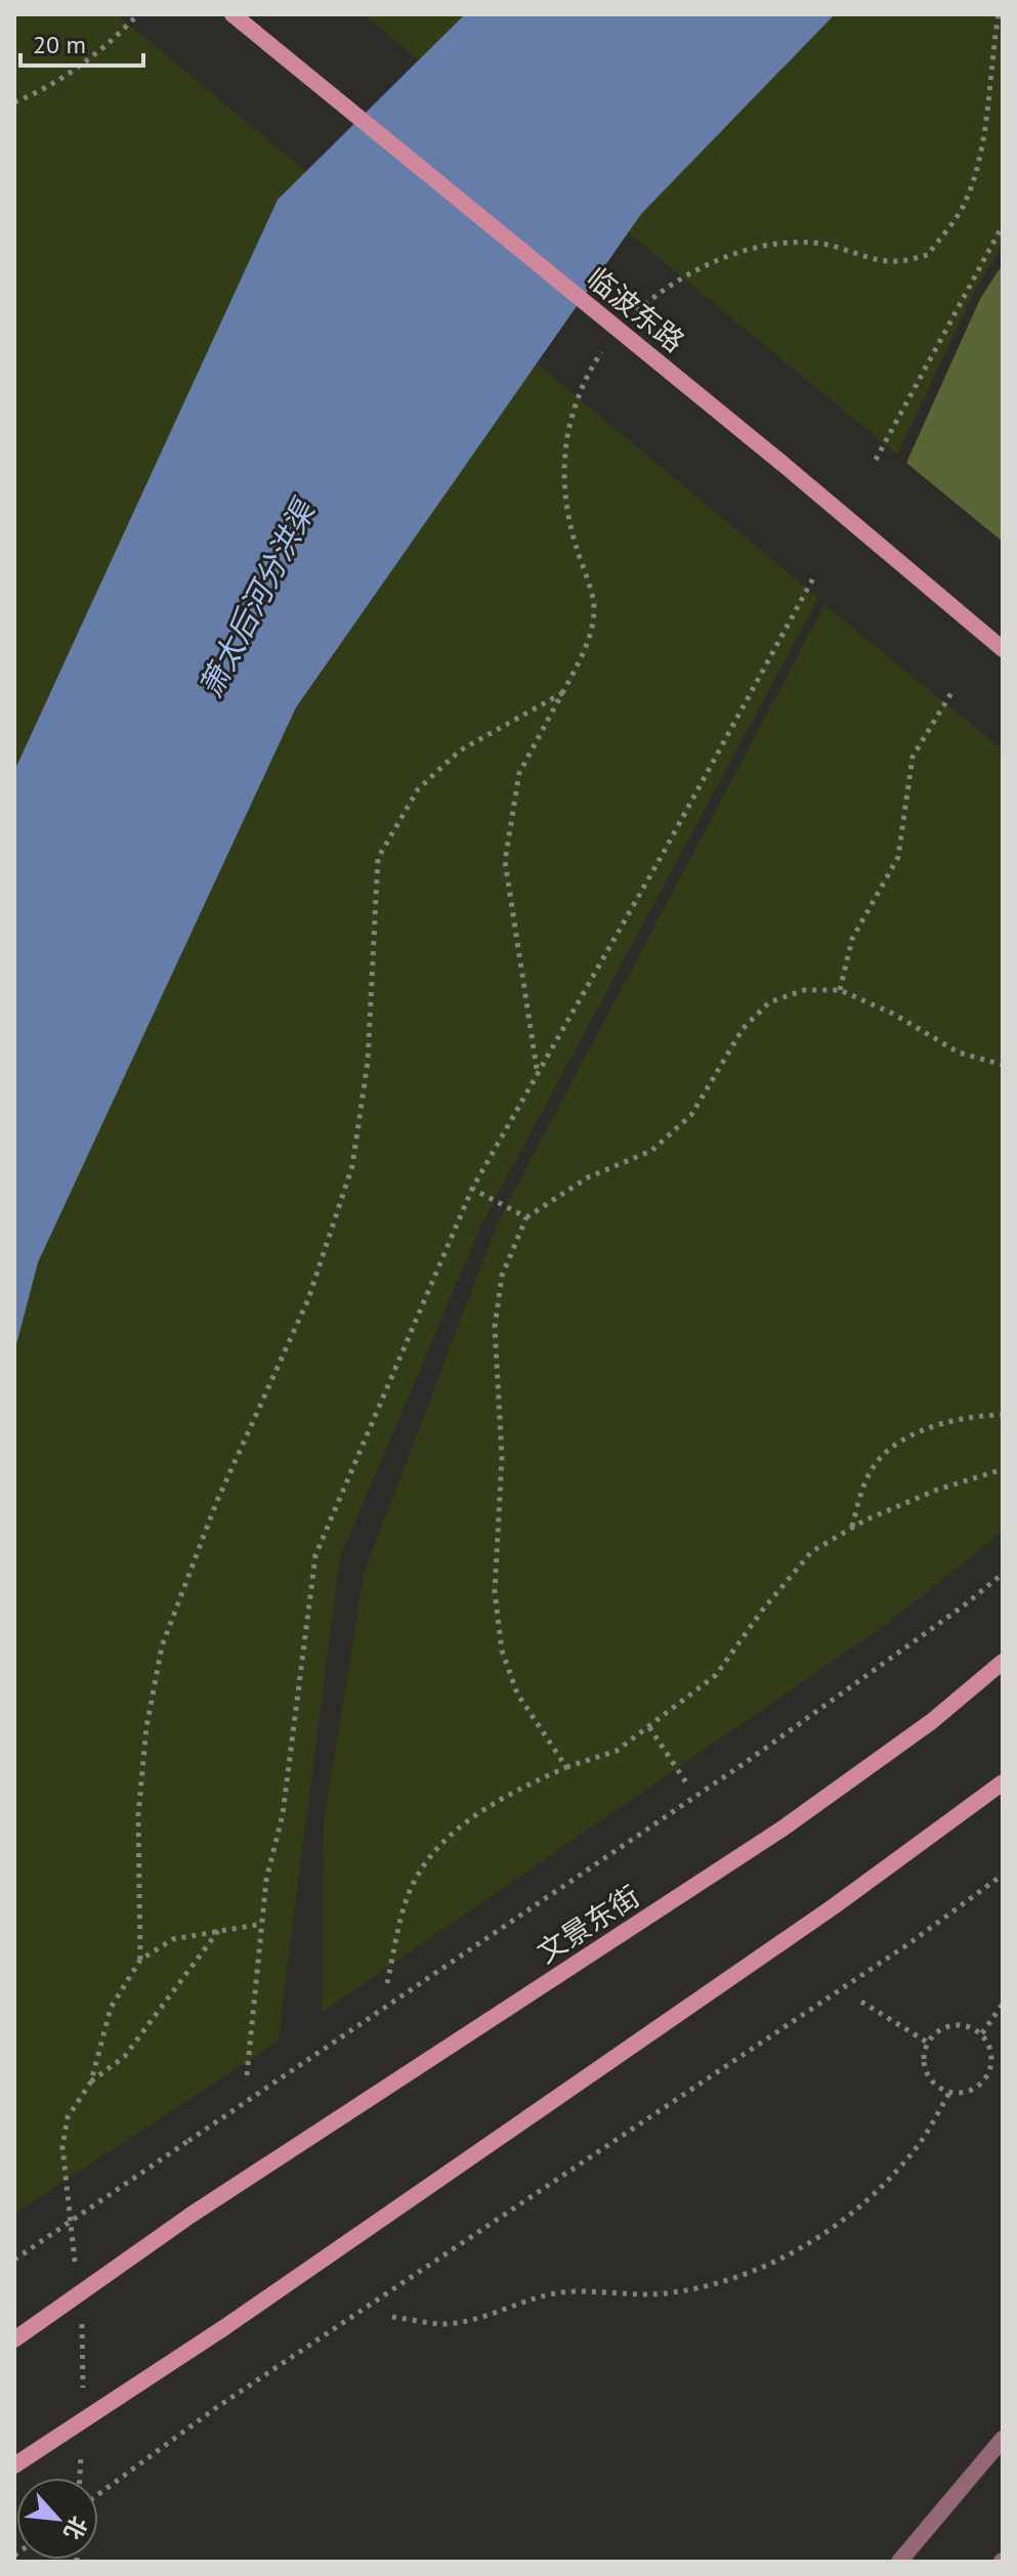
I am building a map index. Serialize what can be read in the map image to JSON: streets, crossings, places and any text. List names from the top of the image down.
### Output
{
  "streets": {
    "main road": ["临波东路", "文景东街"]
  },
  "water": ["萧太后河分洪渠"],
  "scale_bar": "20 m",
  "north": "bottom right"
}
